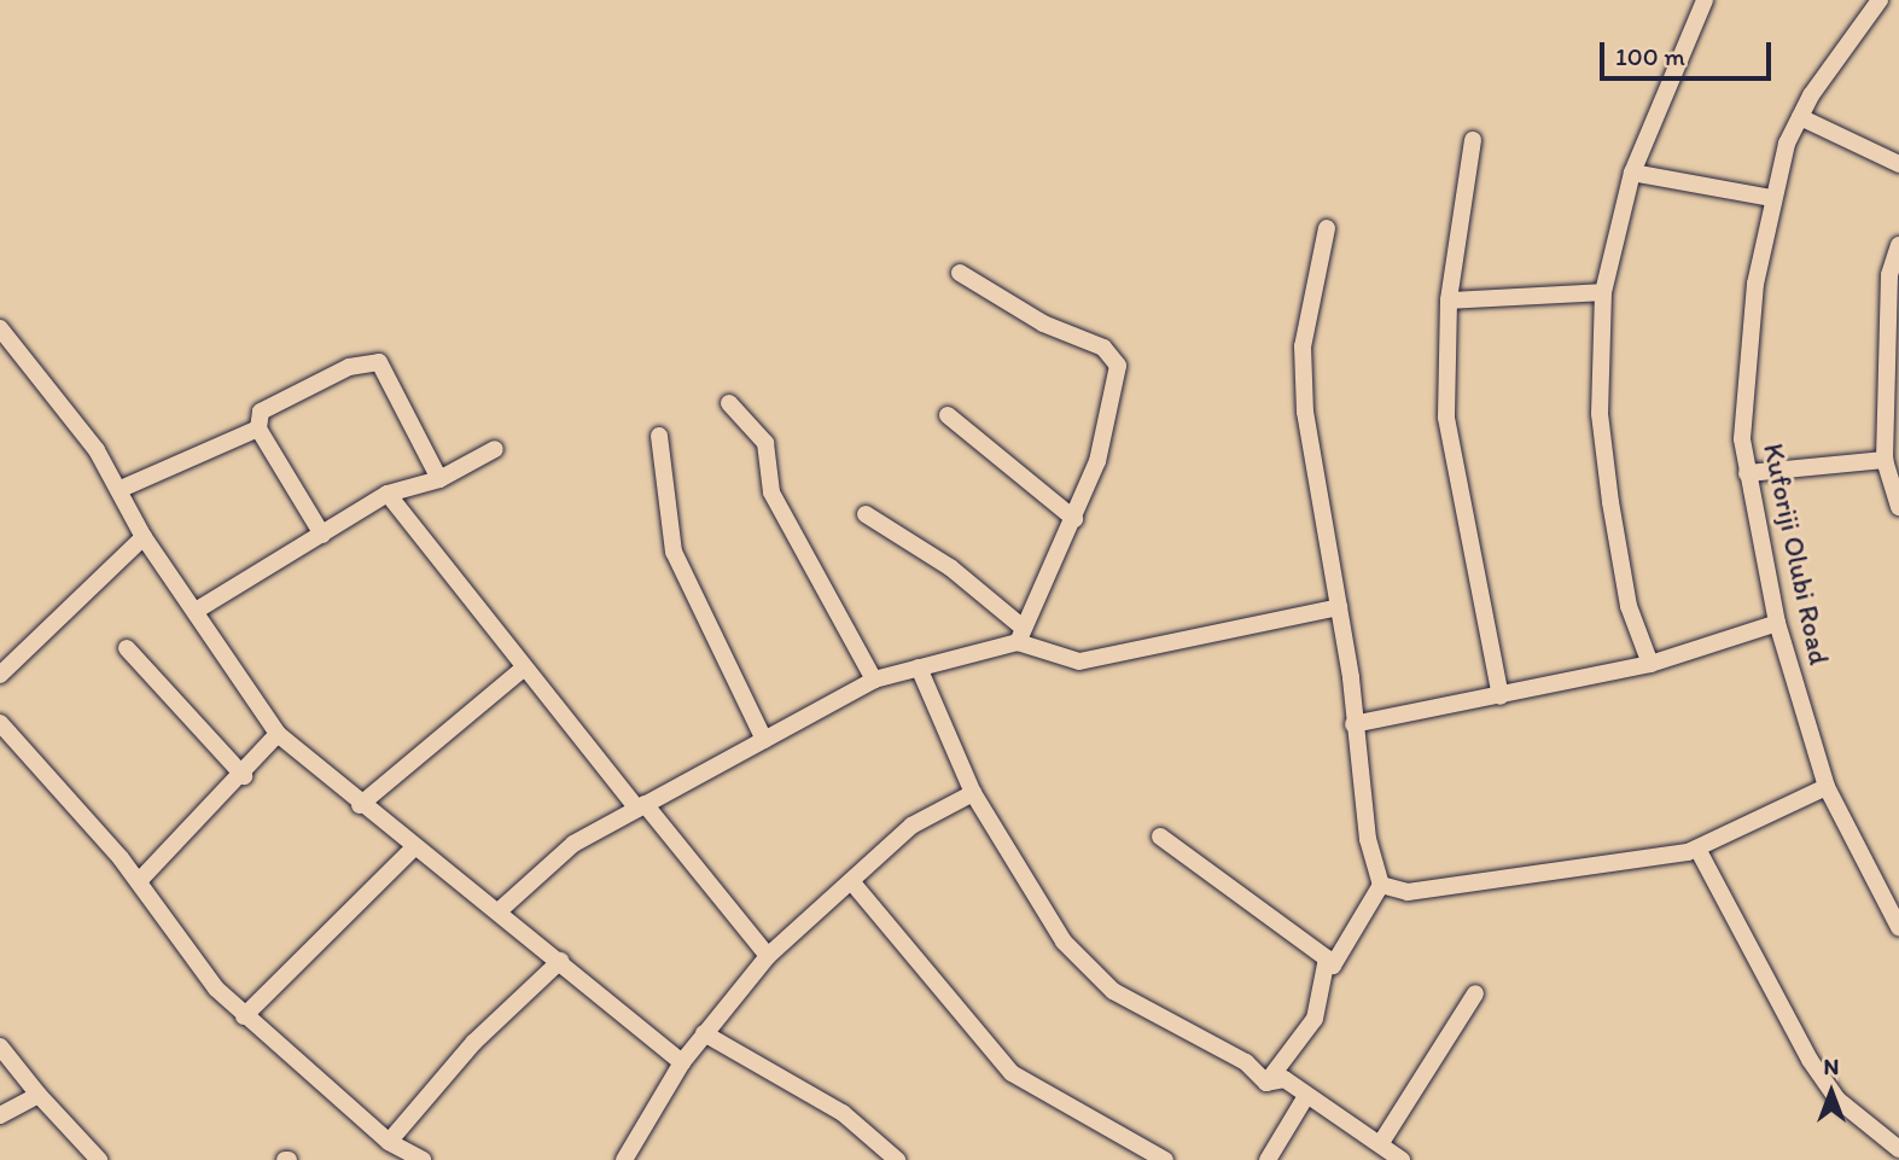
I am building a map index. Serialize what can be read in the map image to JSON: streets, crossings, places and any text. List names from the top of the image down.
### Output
{
  "streets": {
    "street": ["Kuforiji Olubi Road"]
  },
  "scale_bar": "100 m",
  "north": "top"
}
